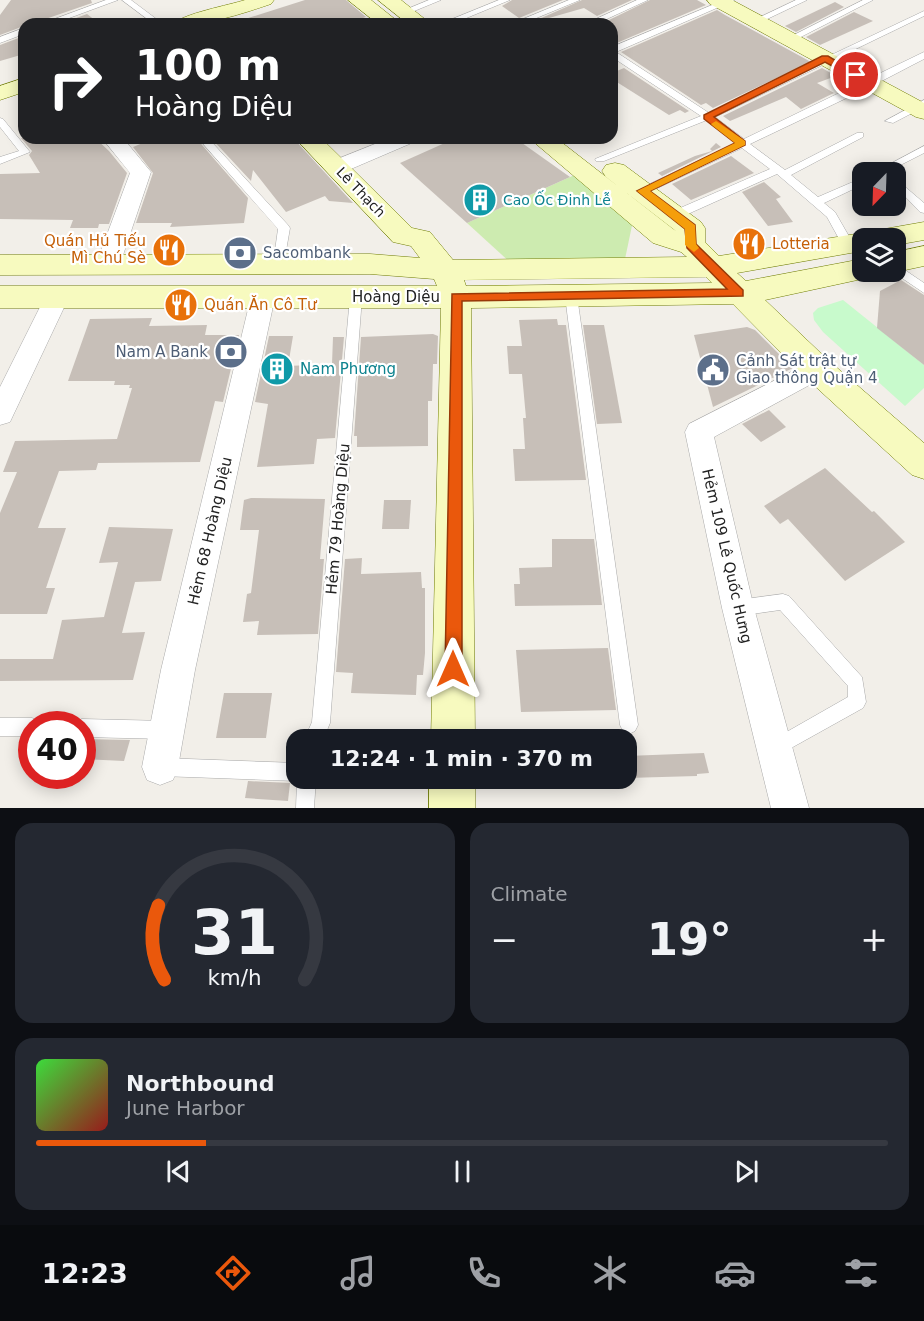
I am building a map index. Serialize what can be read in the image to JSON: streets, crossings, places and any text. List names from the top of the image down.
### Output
{
  "streets": {
    "street": [
      "Lê Thạch",
      "Hoàng Diệu",
      "Hẻm 68 Hoàng Diệu",
      "Hẻm 109 Lê Quốc Hưng"
    ],
    "lane": ["Hẻm 79 Hoàng Diệu"]
  },
  "crossings": [
    ["Lê Thạch", "Hoàng Diệu"],
    ["Hoàng Diệu", "Hẻm 79 Hoàng Diệu"],
    ["Hoàng Diệu", "Hẻm 68 Hoàng Diệu"]
  ],
  "places": {
    "building": ["Cao Ốc Đinh Lễ", "Nam Phương"],
    "restaurant": ["Lotteria", "Quán Hủ Tiếu Mì Chú Sè", "Quán Ăn Cô Tư"],
    "bank": ["Sacombank", "Nam A Bank"],
    "public building": ["Cảnh Sát trật tự Giao thông Quận 4"]
  },
  "north": "bottom left",
  "page": {
    "turn": ["100 m", "Hoàng Diệu"],
    "limit": "40",
    "trip": "12:24 · 1 min · 370 m",
    "tile": "Climate",
    "heat": ["−", "19°", "+"],
    "song": ["Northbound", "June Harbor"],
    "tabs": "12:23",
    "gauge": ["31", "km/h"]
  }
}
